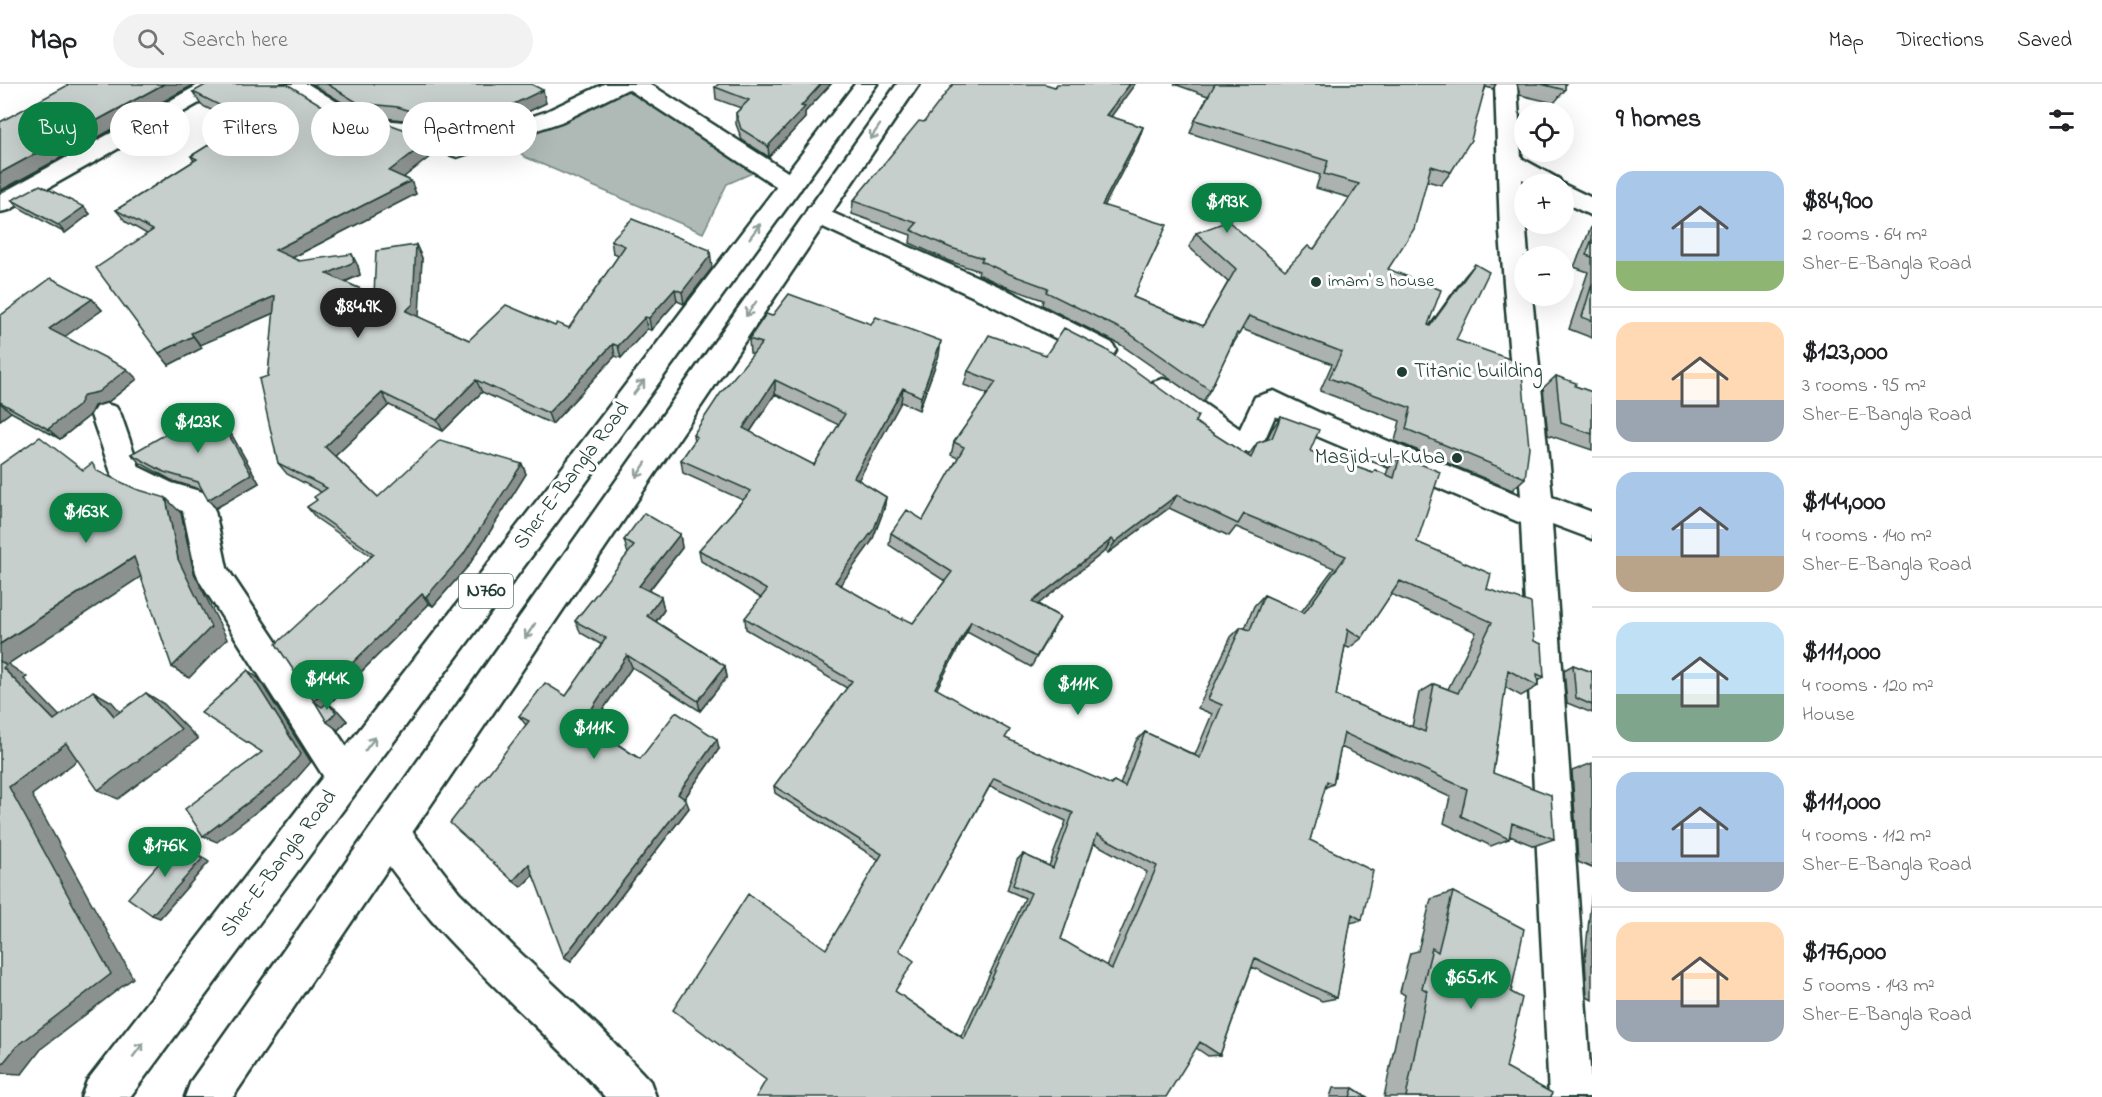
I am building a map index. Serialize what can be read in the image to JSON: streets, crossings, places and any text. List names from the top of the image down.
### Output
{
  "streets": {
    "main road": ["Sher-E-Bangla Road", "N760"]
  },
  "places": ["imam' s house", "Titanic building", "Masjid-ul-Kuba"],
  "page": {
    "header": "Map",
    "search": "Search here",
    "nav": ["Map", "Directions", "Saved"],
    "heading": "9 homes",
    "map_buttons": ["+", "−"],
    "chip": [
      "Buy",
      "Rent",
      "Filters",
      "New",
      "Apartment"
    ],
    "list": [
      {
        "name": "$84,900",
        "note": "2 rooms · 64 m² · Sher-E-Bangla Road"
      },
      {
        "name": "$123,000",
        "note": "3 rooms · 95 m² · Sher-E-Bangla Road"
      },
      {
        "name": "$144,000",
        "note": "4 rooms · 140 m² · Sher-E-Bangla Road"
      },
      {
        "name": "$111,000",
        "note": "4 rooms · 120 m² · House"
      },
      {
        "name": "$111,000",
        "note": "4 rooms · 112 m² · Sher-E-Bangla Road"
      },
      {
        "name": "$176,000",
        "note": "5 rooms · 143 m² · Sher-E-Bangla Road"
      }
    ],
    "price": [
      "$193K",
      "$84.9K",
      "$123K",
      "$163K",
      "$144K",
      "$111K",
      "$111K",
      "$176K",
      "$65.1K"
    ]
  }
}
